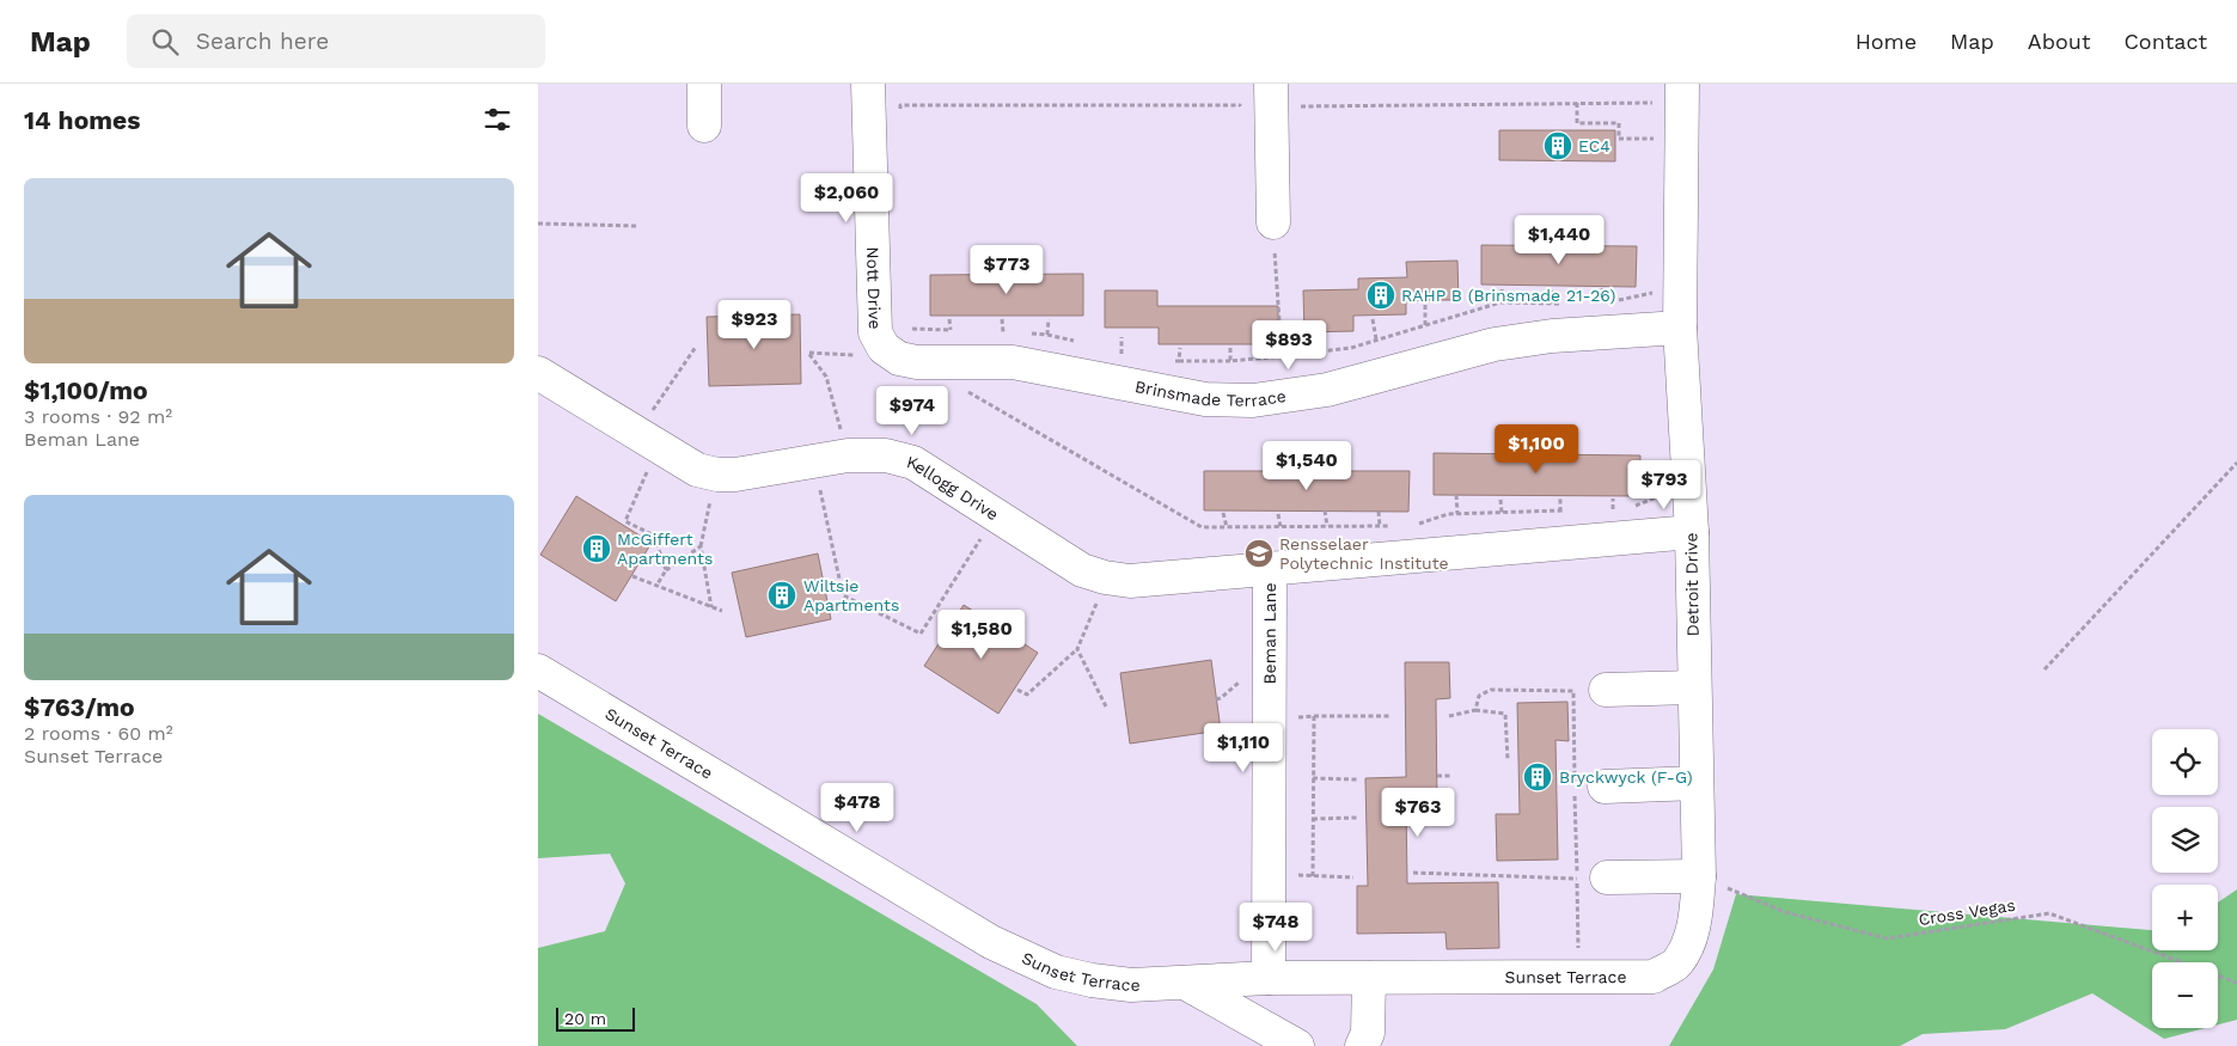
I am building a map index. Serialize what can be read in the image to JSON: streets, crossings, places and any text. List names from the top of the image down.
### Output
{
  "streets": {
    "street": [
      "Nott Drive",
      "Brinsmade Terrace",
      "Kellogg Drive",
      "Detroit Drive",
      "Beman Lane",
      "Sunset Terrace"
    ],
    "path": ["Cross Vegas"]
  },
  "crossings": [
    ["Nott Drive", "Brinsmade Terrace"],
    ["Brinsmade Terrace", "Detroit Drive"],
    ["Kellogg Drive", "Beman Lane"],
    ["Detroit Drive", "Beman Lane"],
    ["Detroit Drive", "Sunset Terrace"],
    ["Detroit Drive", "Cross Vegas"],
    ["Beman Lane", "Sunset Terrace"]
  ],
  "places": {
    "building": [
      "EC4",
      "RAHP B (Brinsmade 21-26)",
      "McGiffert Apartments",
      "Wiltsie Apartments",
      "Bryckwyck (F-G)"
    ],
    "school or university": ["Rensselaer Polytechnic Institute"]
  },
  "scale_bar": "20 m",
  "page": {
    "header": "Map",
    "search": "Search here",
    "nav": [
      "Home",
      "Map",
      "About",
      "Contact"
    ],
    "heading": "14 homes",
    "list": [
      {
        "name": "$1,100/mo",
        "note": "3 rooms · 92 m² · Beman Lane"
      },
      {
        "name": "$763/mo",
        "note": "2 rooms · 60 m² · Sunset Terrace"
      }
    ],
    "price": [
      "$2,060",
      "$1,440",
      "$773",
      "$923",
      "$893",
      "$974",
      "$1,100",
      "$1,540",
      "$793",
      "$1,580",
      "$1,110",
      "$478",
      "$763",
      "$748"
    ],
    "map_buttons": ["+", "−"],
    "scale": "20 m"
  }
}
